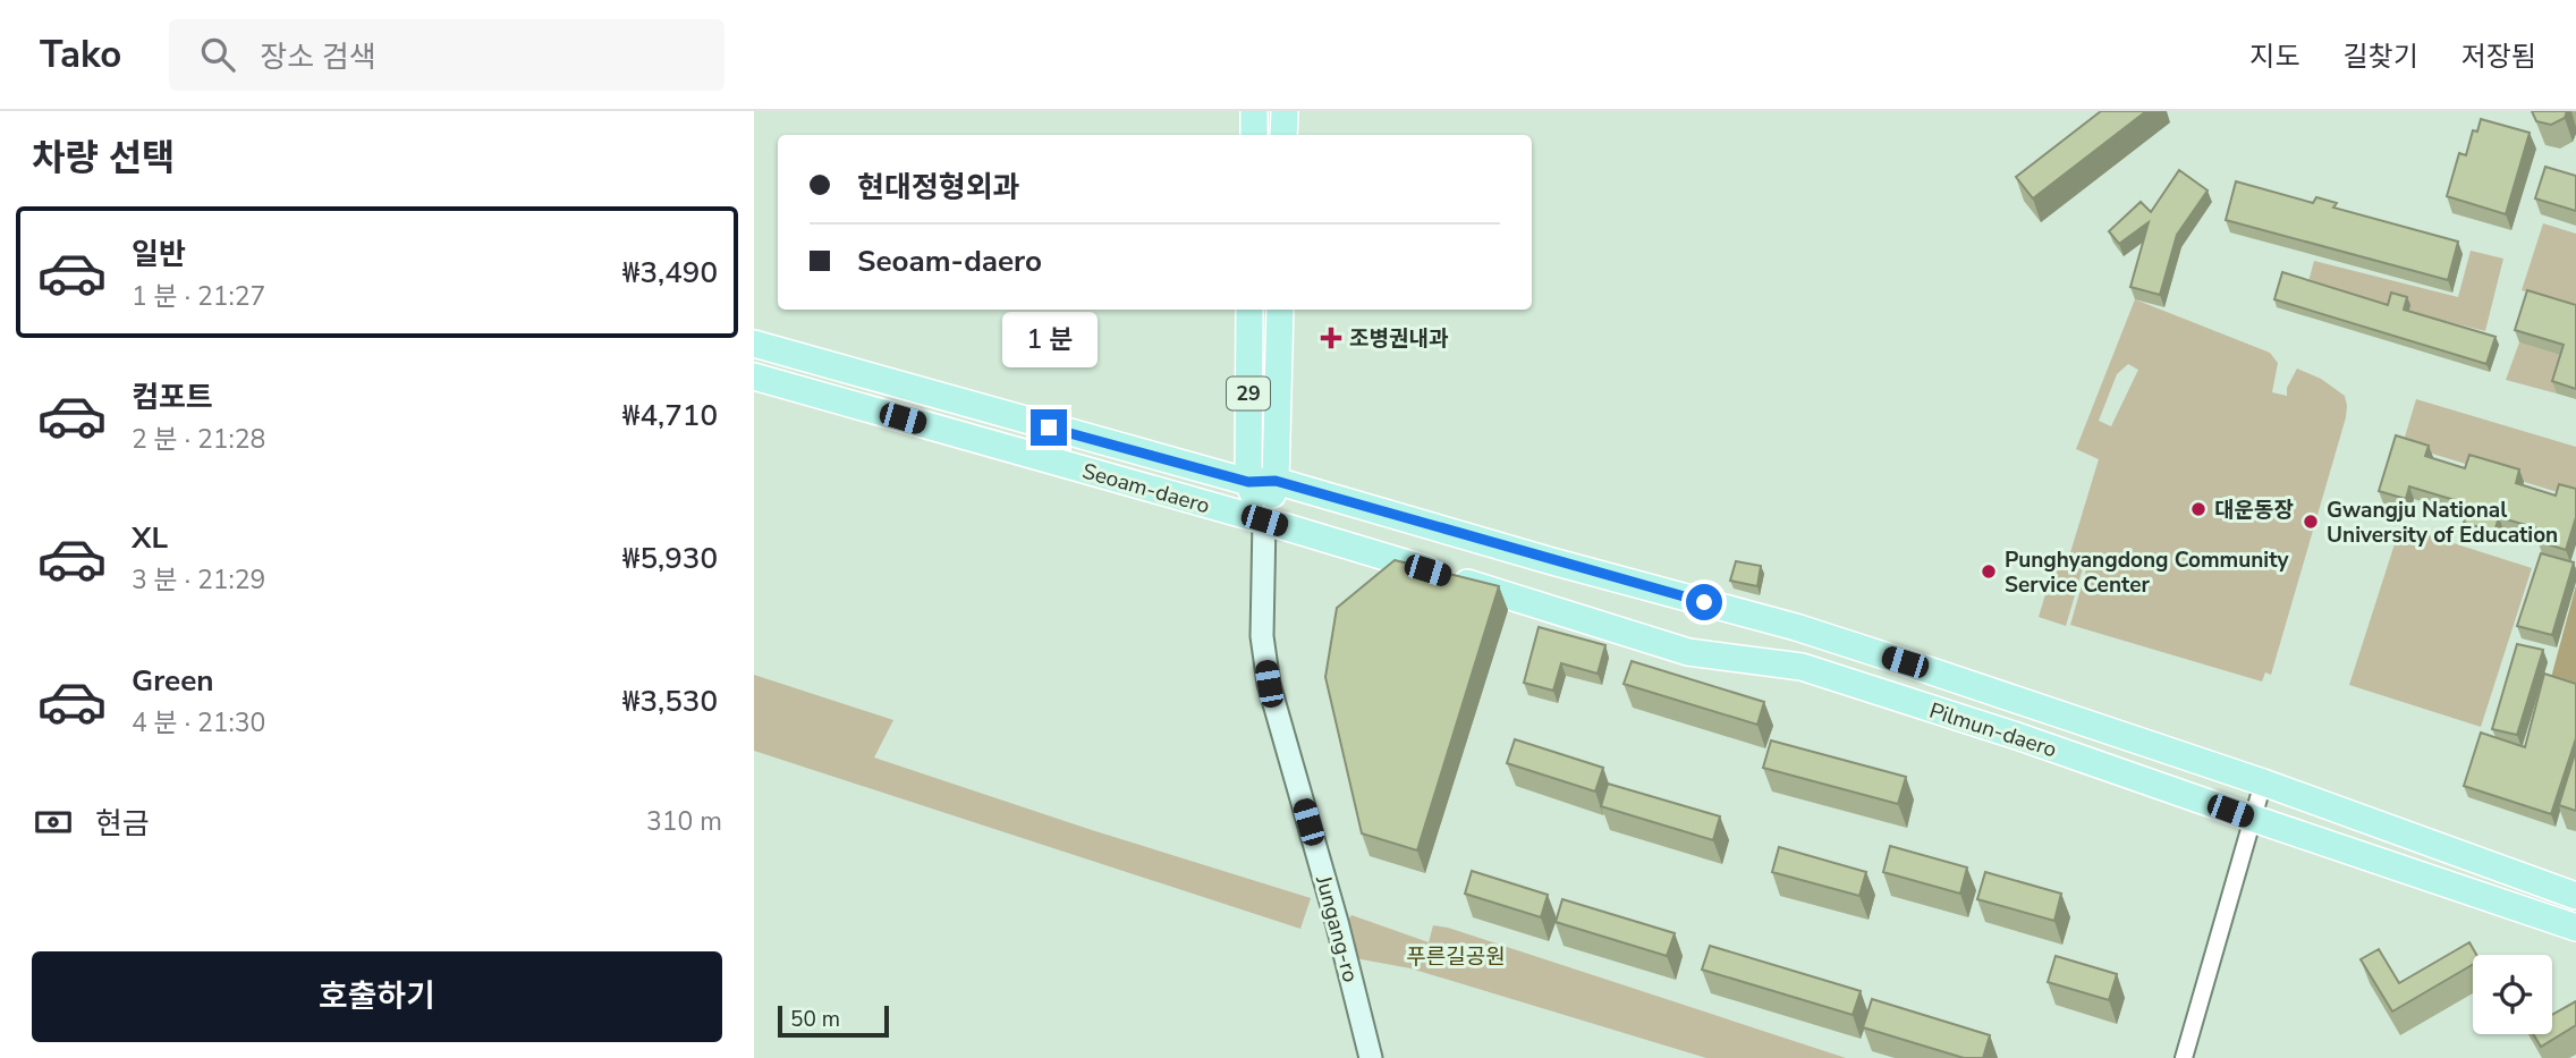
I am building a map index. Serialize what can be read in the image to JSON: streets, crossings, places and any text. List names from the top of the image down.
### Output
{
  "streets": {
    "main road": [
      "29",
      "Seoam-daero",
      "Pilmun-daero",
      "Jungang-ro"
    ]
  },
  "crossings": [
    ["29", "Seoam-daero"],
    ["29", "Pilmun-daero"],
    ["29", "Jungang-ro"],
    ["Seoam-daero", "Pilmun-daero"],
    ["Seoam-daero", "Jungang-ro"],
    ["Pilmun-daero", "Jungang-ro"]
  ],
  "parks": ["푸른길공원"],
  "places": {
    "health": ["조병권내과"],
    "other": ["대운동장", "Gwangju National University of Education", "Punghyangdong Community Service Center"]
  },
  "scale_bar": "50 m",
  "page": {
    "header": "Tako",
    "search": "장소 검색",
    "nav": ["지도", "길찾기", "저장됨"],
    "heading": "차량 선택",
    "banner": ["현대정형외과", "Seoam-daero"],
    "list": [
      {
        "name": "일반",
        "note": "1 분 · 21:27",
        "value": "₩3,490"
      },
      {
        "name": "컴포트",
        "note": "2 분 · 21:28",
        "value": "₩4,710"
      },
      {
        "name": "XL",
        "note": "3 분 · 21:29",
        "value": "₩5,930"
      },
      {
        "name": "Green",
        "note": "4 분 · 21:30",
        "value": "₩3,530"
      }
    ],
    "bubble": "1 분",
    "pay": ["현금", "310 m"],
    "buttons": "호출하기",
    "scale": "50 m"
  }
}
